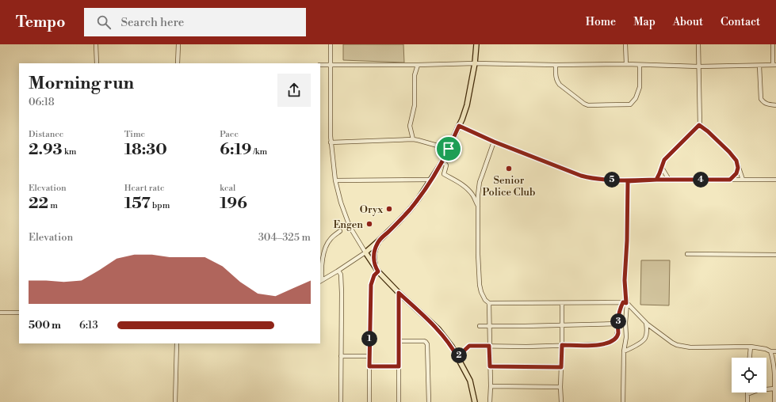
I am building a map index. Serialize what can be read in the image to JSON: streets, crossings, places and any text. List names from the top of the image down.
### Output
{
  "places": ["Senior Police Club", "Oryx", "Engen"],
  "page": {
    "header": "Tempo",
    "search": "Search here",
    "nav": [
      "Home",
      "Map",
      "About",
      "Contact"
    ],
    "heading": ["Morning run", "06:18"],
    "stats": [
      ["Distance", "2.93 km"],
      ["Time", "18:30"],
      ["Pace", "6:19 /km"],
      ["Elevation", "22 m"],
      ["Heart rate", "157 bpm"],
      ["kcal", "196"]
    ],
    "pins": [
      "4",
      "5",
      "3",
      "1",
      "2"
    ],
    "chart": ["Elevation", "304–325 m"],
    "list": [
      {
        "name": "500 m",
        "note": "6:13"
      }
    ]
  }
}
